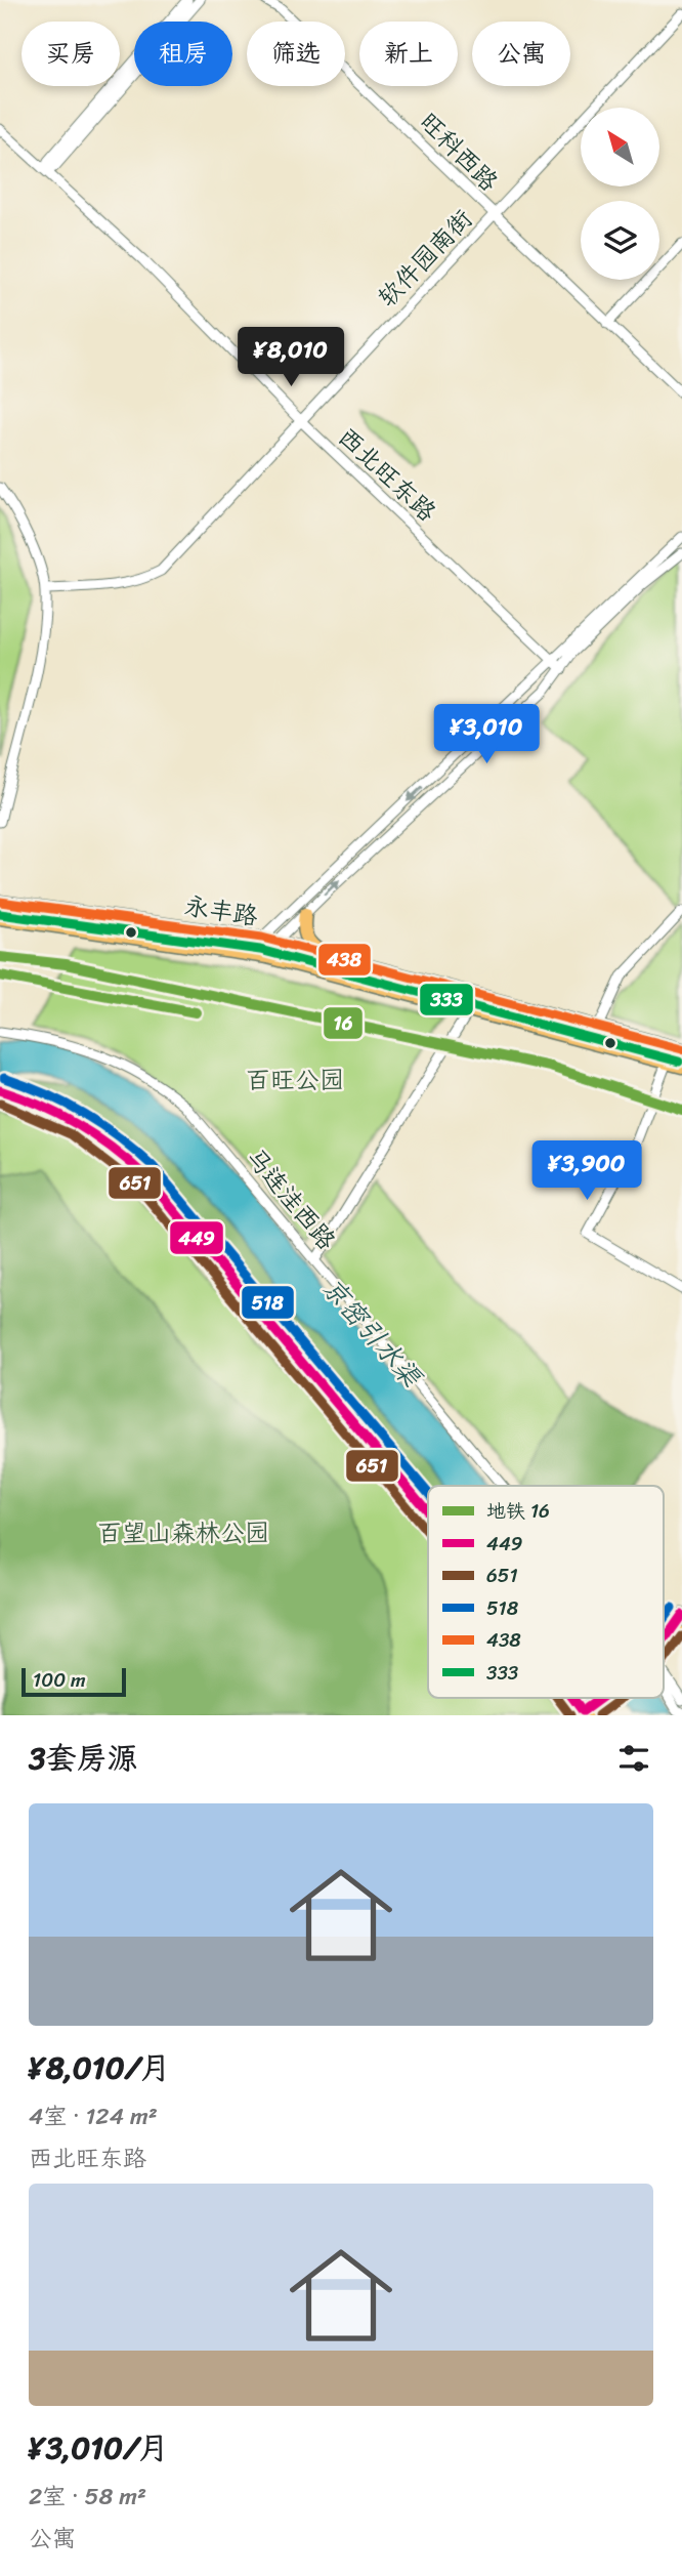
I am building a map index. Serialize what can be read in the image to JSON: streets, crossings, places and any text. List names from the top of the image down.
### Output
{
  "streets": {
    "main road": ["永丰路"],
    "street": [
      "旺科西路",
      "软件园南街",
      "西北旺东路",
      "马连洼西路"
    ]
  },
  "crossings": [
    ["旺科西路", "软件园南街"],
    ["软件园南街", "西北旺东路"]
  ],
  "water": ["京密引水渠"],
  "parks": ["百旺公园", "百望山森林公园"],
  "lines": [
    "transit line 438",
    "transit line 333",
    "metro line 16",
    "transit line 518",
    "transit line 449",
    "transit line 651"
  ],
  "legend": [
    "地铁 16",
    "449",
    "651",
    "518",
    "438",
    "333"
  ],
  "scale_bar": "100 m",
  "north": "top left",
  "page": {
    "chip": [
      "买房",
      "租房",
      "筛选",
      "新上",
      "公寓"
    ],
    "price": ["¥8,010", "¥3,010", "¥3,900"],
    "scale": "100 m",
    "heading": "3套房源",
    "list": [
      {
        "name": "¥8,010/月",
        "note": "4室 · 124 m² · 西北旺东路"
      },
      {
        "name": "¥3,010/月",
        "note": "2室 · 58 m² · 公寓"
      }
    ]
  }
}
